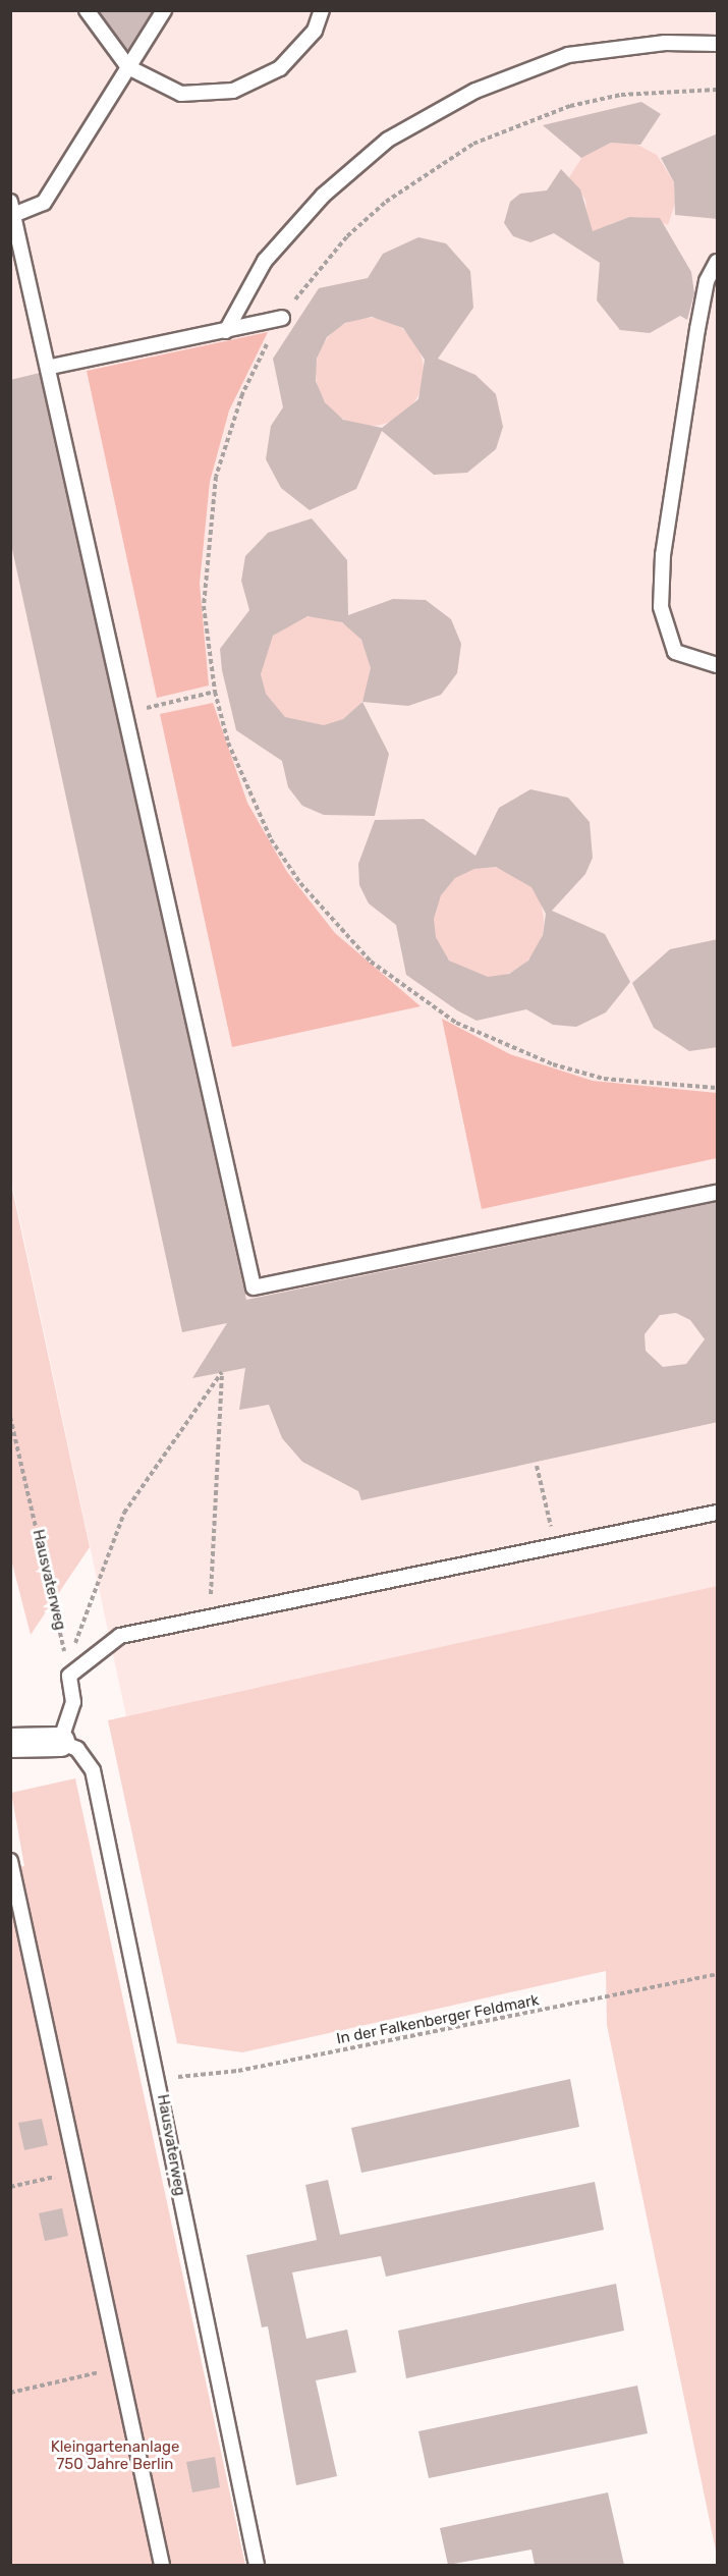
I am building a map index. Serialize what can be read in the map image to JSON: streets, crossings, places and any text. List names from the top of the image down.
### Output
{
  "streets": {
    "lane": ["Hausvaterweg"],
    "path": ["In der Falkenberger Feldmark"]
  },
  "crossings": [
    ["Hausvaterweg", "In der Falkenberger Feldmark"]
  ],
  "parks": ["Kleingartenanlage 750 Jahre Berlin"]
}
